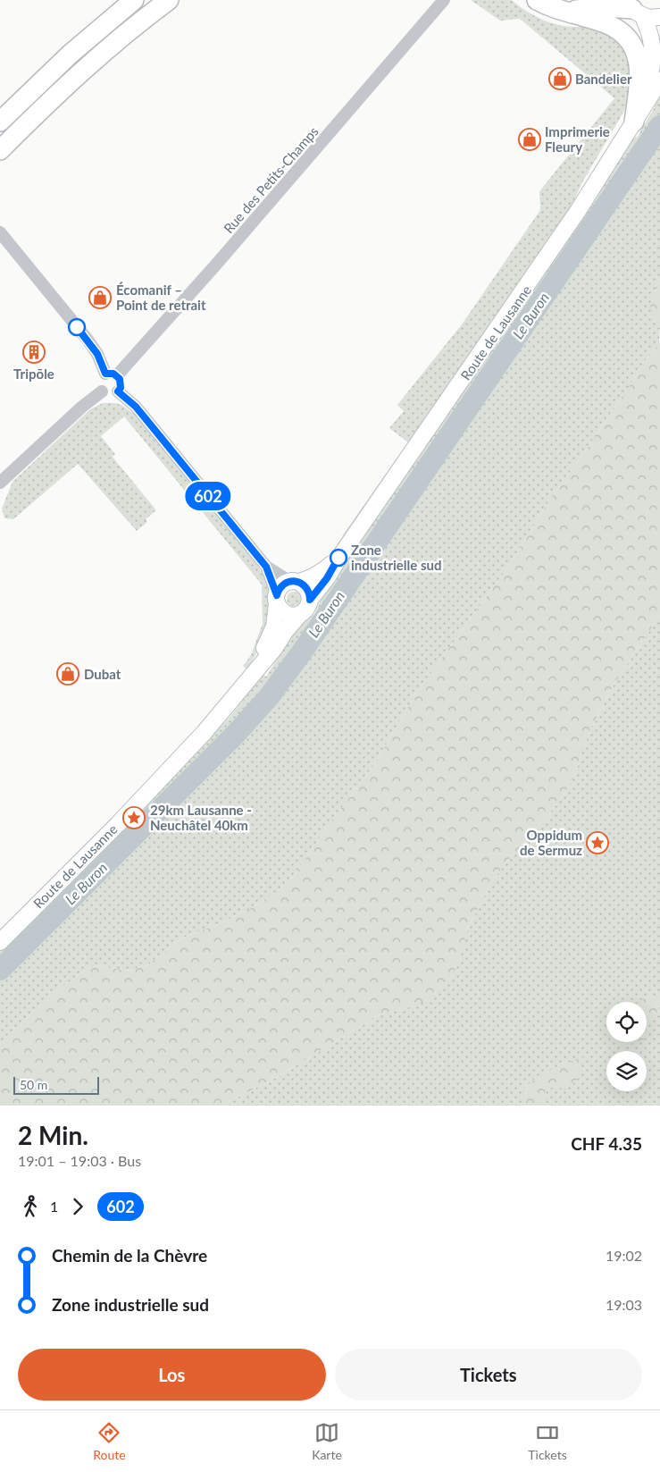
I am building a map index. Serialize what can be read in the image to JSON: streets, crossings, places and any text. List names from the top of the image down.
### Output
{
  "streets": {
    "main road": ["Route de Lausanne"],
    "street": ["Rue des Petits-Champs"]
  },
  "water": ["Le Buron"],
  "places": {
    "shop": [
      "Bandelier",
      "Imprimerie Fleury",
      "Écomanif – Point de retrait",
      "Dubat"
    ],
    "building": ["Tripōle"],
    "other": ["Zone industrielle sud"],
    "place": ["29km Lausanne - Neuchâtel 40km", "Oppidum de Sermuz"]
  },
  "lines": ["bus line 602"],
  "scale_bar": "50 m",
  "page": {
    "on_map": "602",
    "scale": "50 m",
    "heading": ["2 Min.", "19:01 – 19:03 · Bus", "CHF 4.35"],
    "legs": ["1", "602"],
    "list": [
      {
        "name": "Chemin de la Chèvre",
        "value": "19:02"
      },
      {
        "name": "Zone industrielle sud",
        "value": "19:03"
      }
    ],
    "buttons": ["Los", "Tickets"],
    "tabs": ["Route", "Karte", "Tickets"]
  }
}
